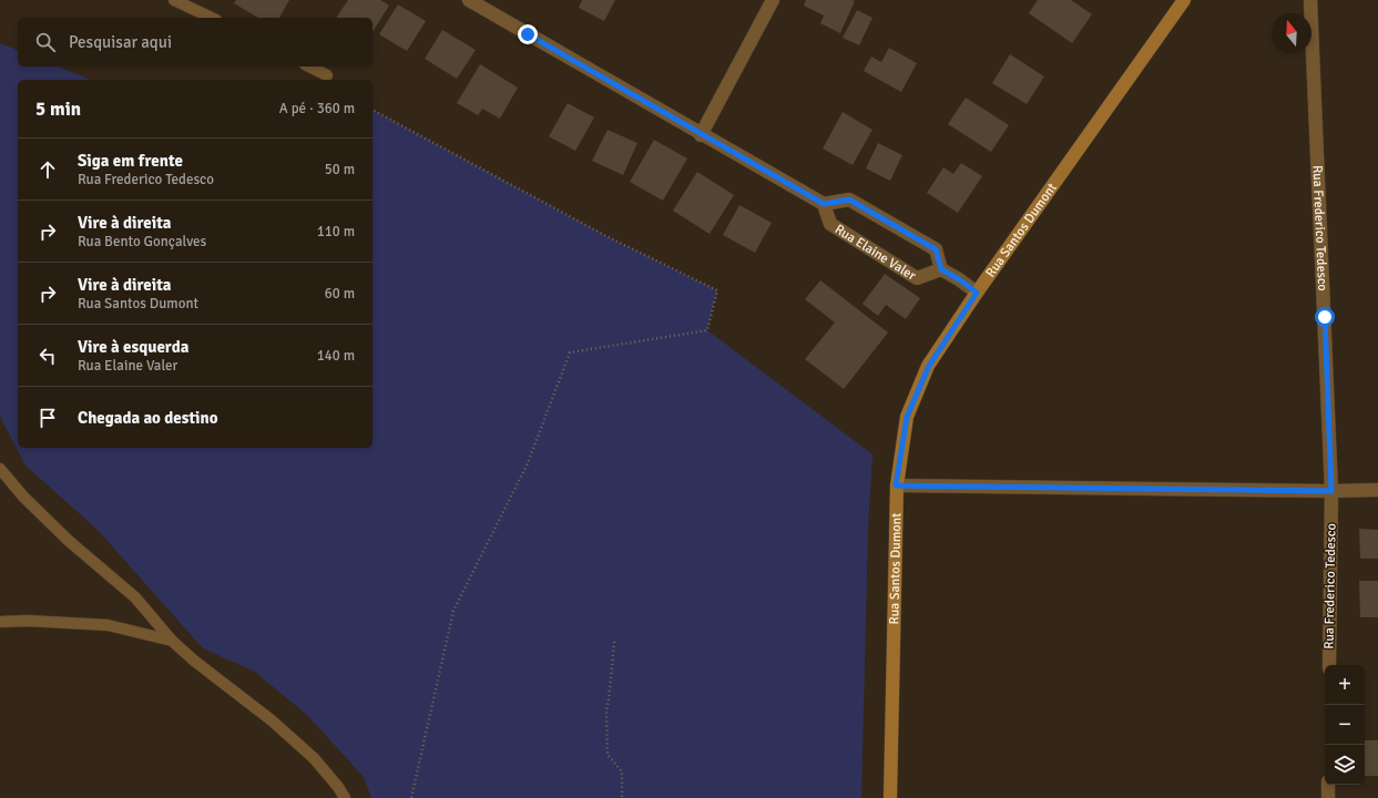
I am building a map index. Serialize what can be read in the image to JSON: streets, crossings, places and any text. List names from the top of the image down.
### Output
{
  "streets": {
    "main road": ["Rua Santos Dumont"],
    "street": ["Rua Frederico Tedesco", "Rua Elaine Valer"]
  },
  "north": "top",
  "page": {
    "search": "Pesquisar aqui",
    "heading": ["5 min", "A pé · 360 m"],
    "list": [
      ["Siga em frente", "Rua Frederico Tedesco", "50 m"],
      ["Vire à direita", "Rua Bento Gonçalves", "110 m"],
      ["Vire à direita", "Rua Santos Dumont", "60 m"],
      ["Vire à esquerda", "Rua Elaine Valer", "140 m"],
      "Chegada ao destino"
    ],
    "map_buttons": ["+", "−"]
  }
}
